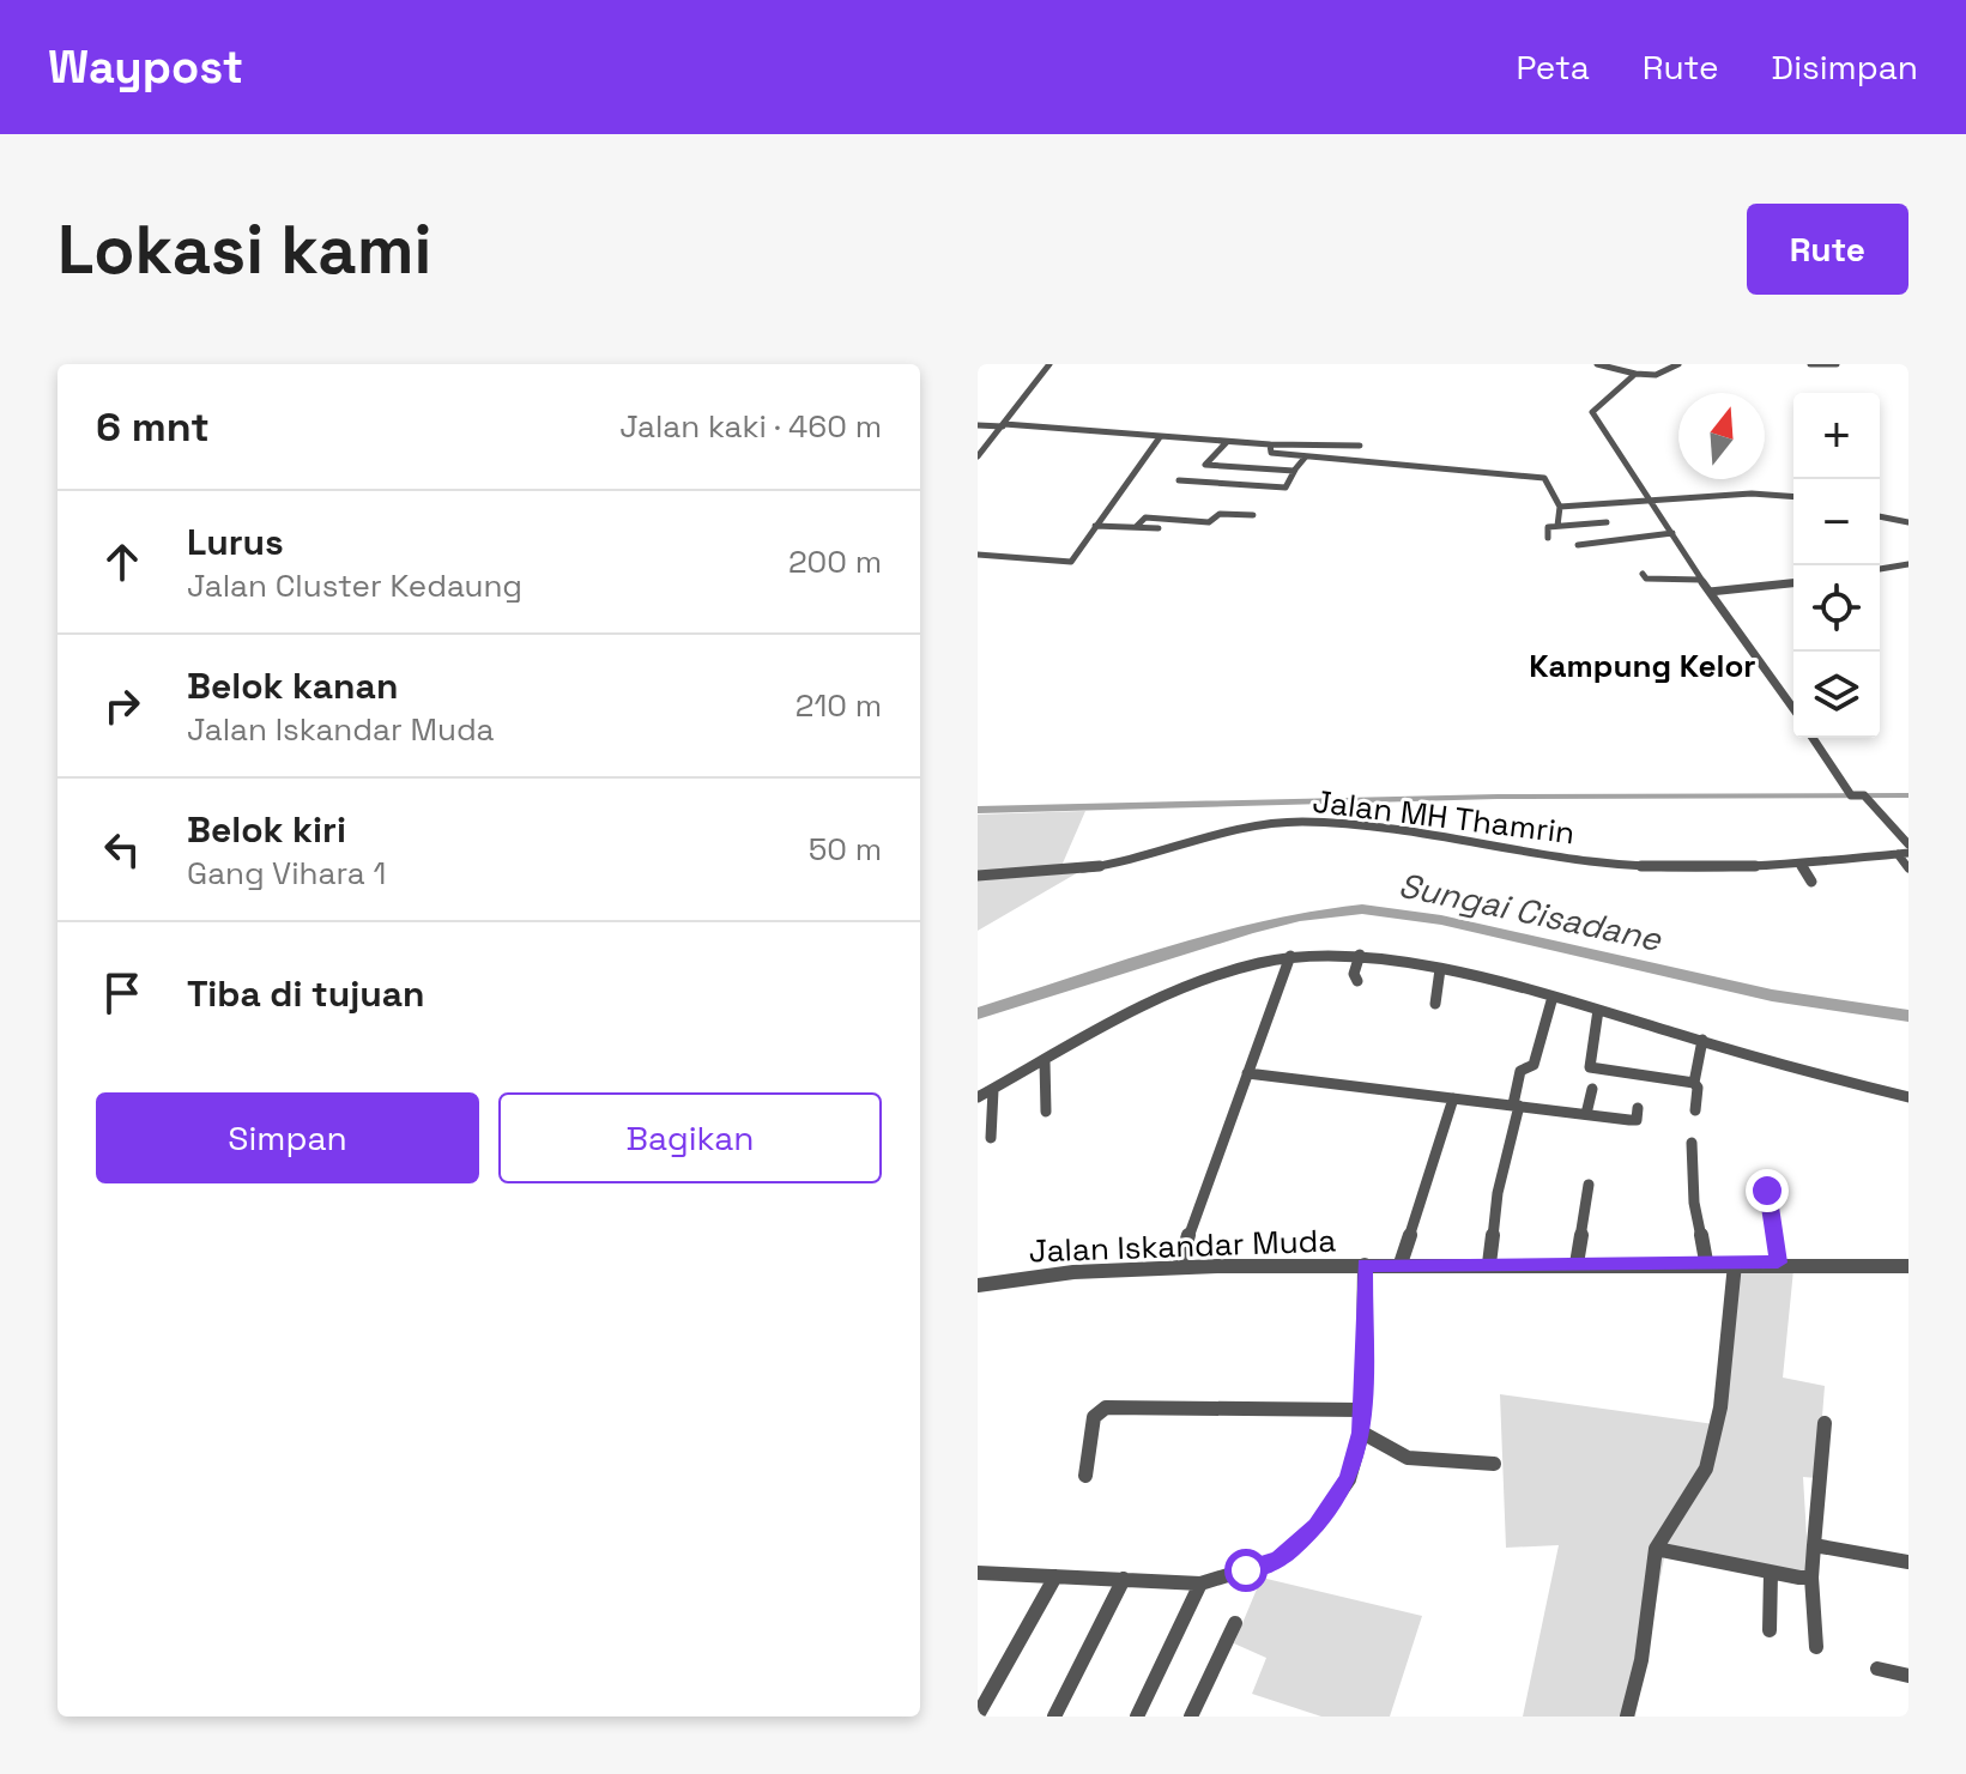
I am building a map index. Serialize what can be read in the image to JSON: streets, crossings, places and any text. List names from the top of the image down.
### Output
{
  "streets": {
    "street": ["Jalan MH Thamrin", "Jalan Iskandar Muda"]
  },
  "districts": ["Kampung Kelor"],
  "water": ["Sungai Cisadane"],
  "north": "top",
  "page": {
    "header": "Waypost",
    "nav": ["Peta", "Rute", "Disimpan"],
    "buttons": [
      "Rute",
      ["Simpan", "Bagikan"]
    ],
    "title": "Lokasi kami",
    "heading": ["6 mnt", "Jalan kaki · 460 m"],
    "map_buttons": ["+", "−"],
    "list": [
      ["Lurus", "Jalan Cluster Kedaung", "200 m"],
      ["Belok kanan", "Jalan Iskandar Muda", "210 m"],
      ["Belok kiri", "Gang Vihara 1", "50 m"],
      "Tiba di tujuan"
    ]
  }
}
